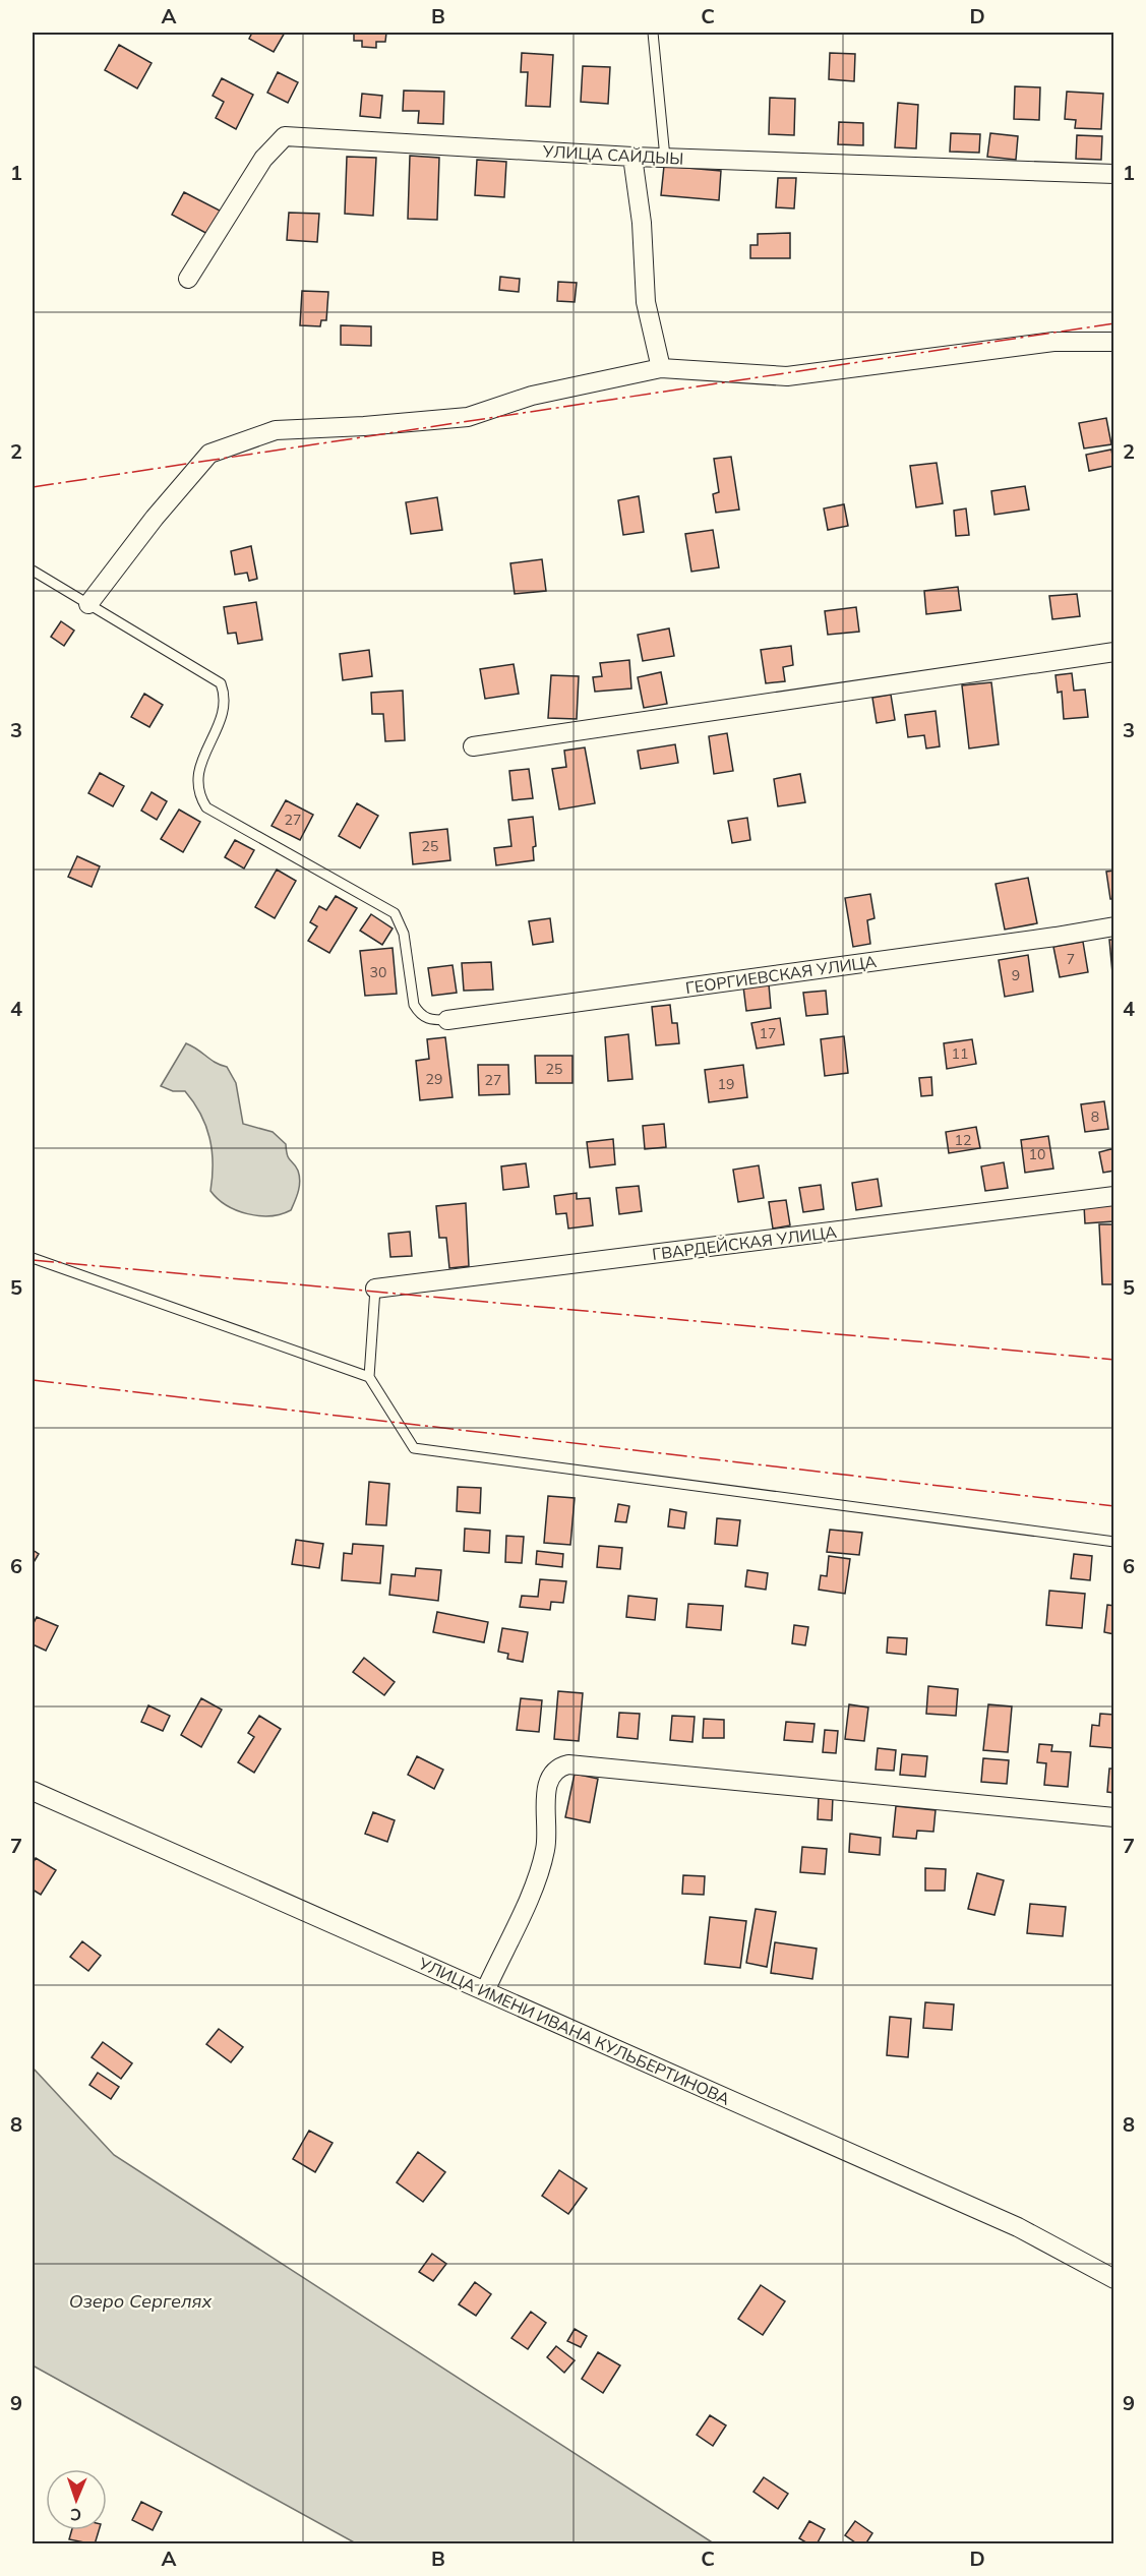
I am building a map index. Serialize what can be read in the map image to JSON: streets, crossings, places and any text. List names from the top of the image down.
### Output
{
  "streets": {
    "street": [
      "УЛИЦА САЙДЫЫ",
      "ГЕОРГИЕВСКАЯ УЛИЦА",
      "ГВАРДЕЙСКАЯ УЛИЦА",
      "УЛИЦА ИМЕНИ ИВАНА КУЛЬБЕРТИНОВА"
    ]
  },
  "water": ["Озеро Сергелях"],
  "house_numbers": [
    "27",
    "25",
    "7",
    "30",
    "9",
    "17",
    "11",
    "25",
    "29",
    "27",
    "19",
    "8",
    "12",
    "10"
  ],
  "north": "bottom",
  "grid": {
    "columns": [
      "A",
      "B",
      "C",
      "D"
    ],
    "rows": [
      "1",
      "2",
      "3",
      "4",
      "5",
      "6",
      "7",
      "8",
      "9"
    ]
  }
}
